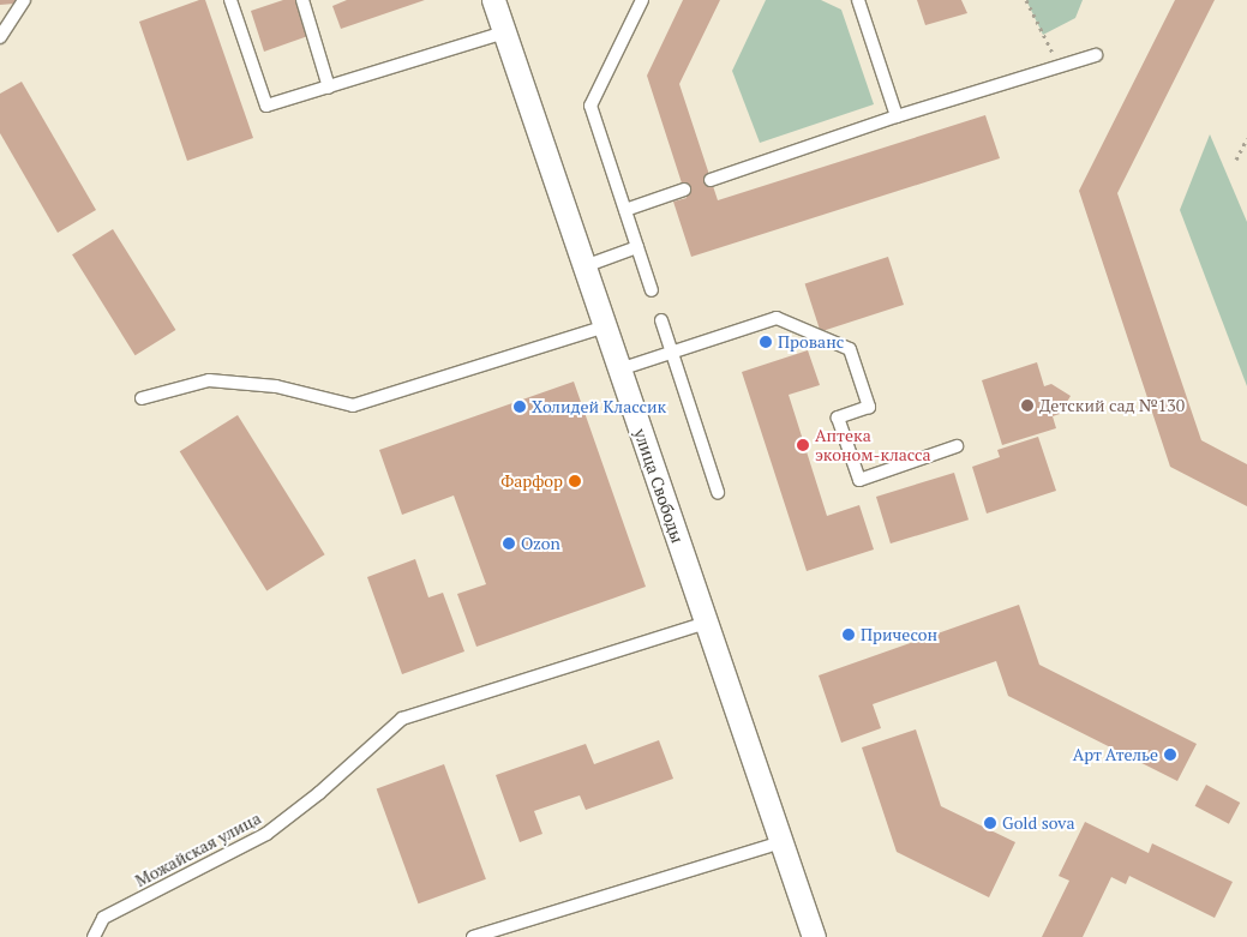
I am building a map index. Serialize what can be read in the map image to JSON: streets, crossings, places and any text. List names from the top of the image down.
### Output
{
  "streets": {
    "street": ["улица Свободы"],
    "lane": ["Можайская улица"]
  },
  "crossings": [
    ["улица Свободы", "Можайская улица"]
  ],
  "places": [
    "Прованс",
    "Детский сад №130",
    "Холидей Классик",
    "Аптека эконом-класса",
    "Фарфор",
    "Ozon",
    "Причесон",
    "Арт Ателье",
    "Gold sova"
  ]
}
